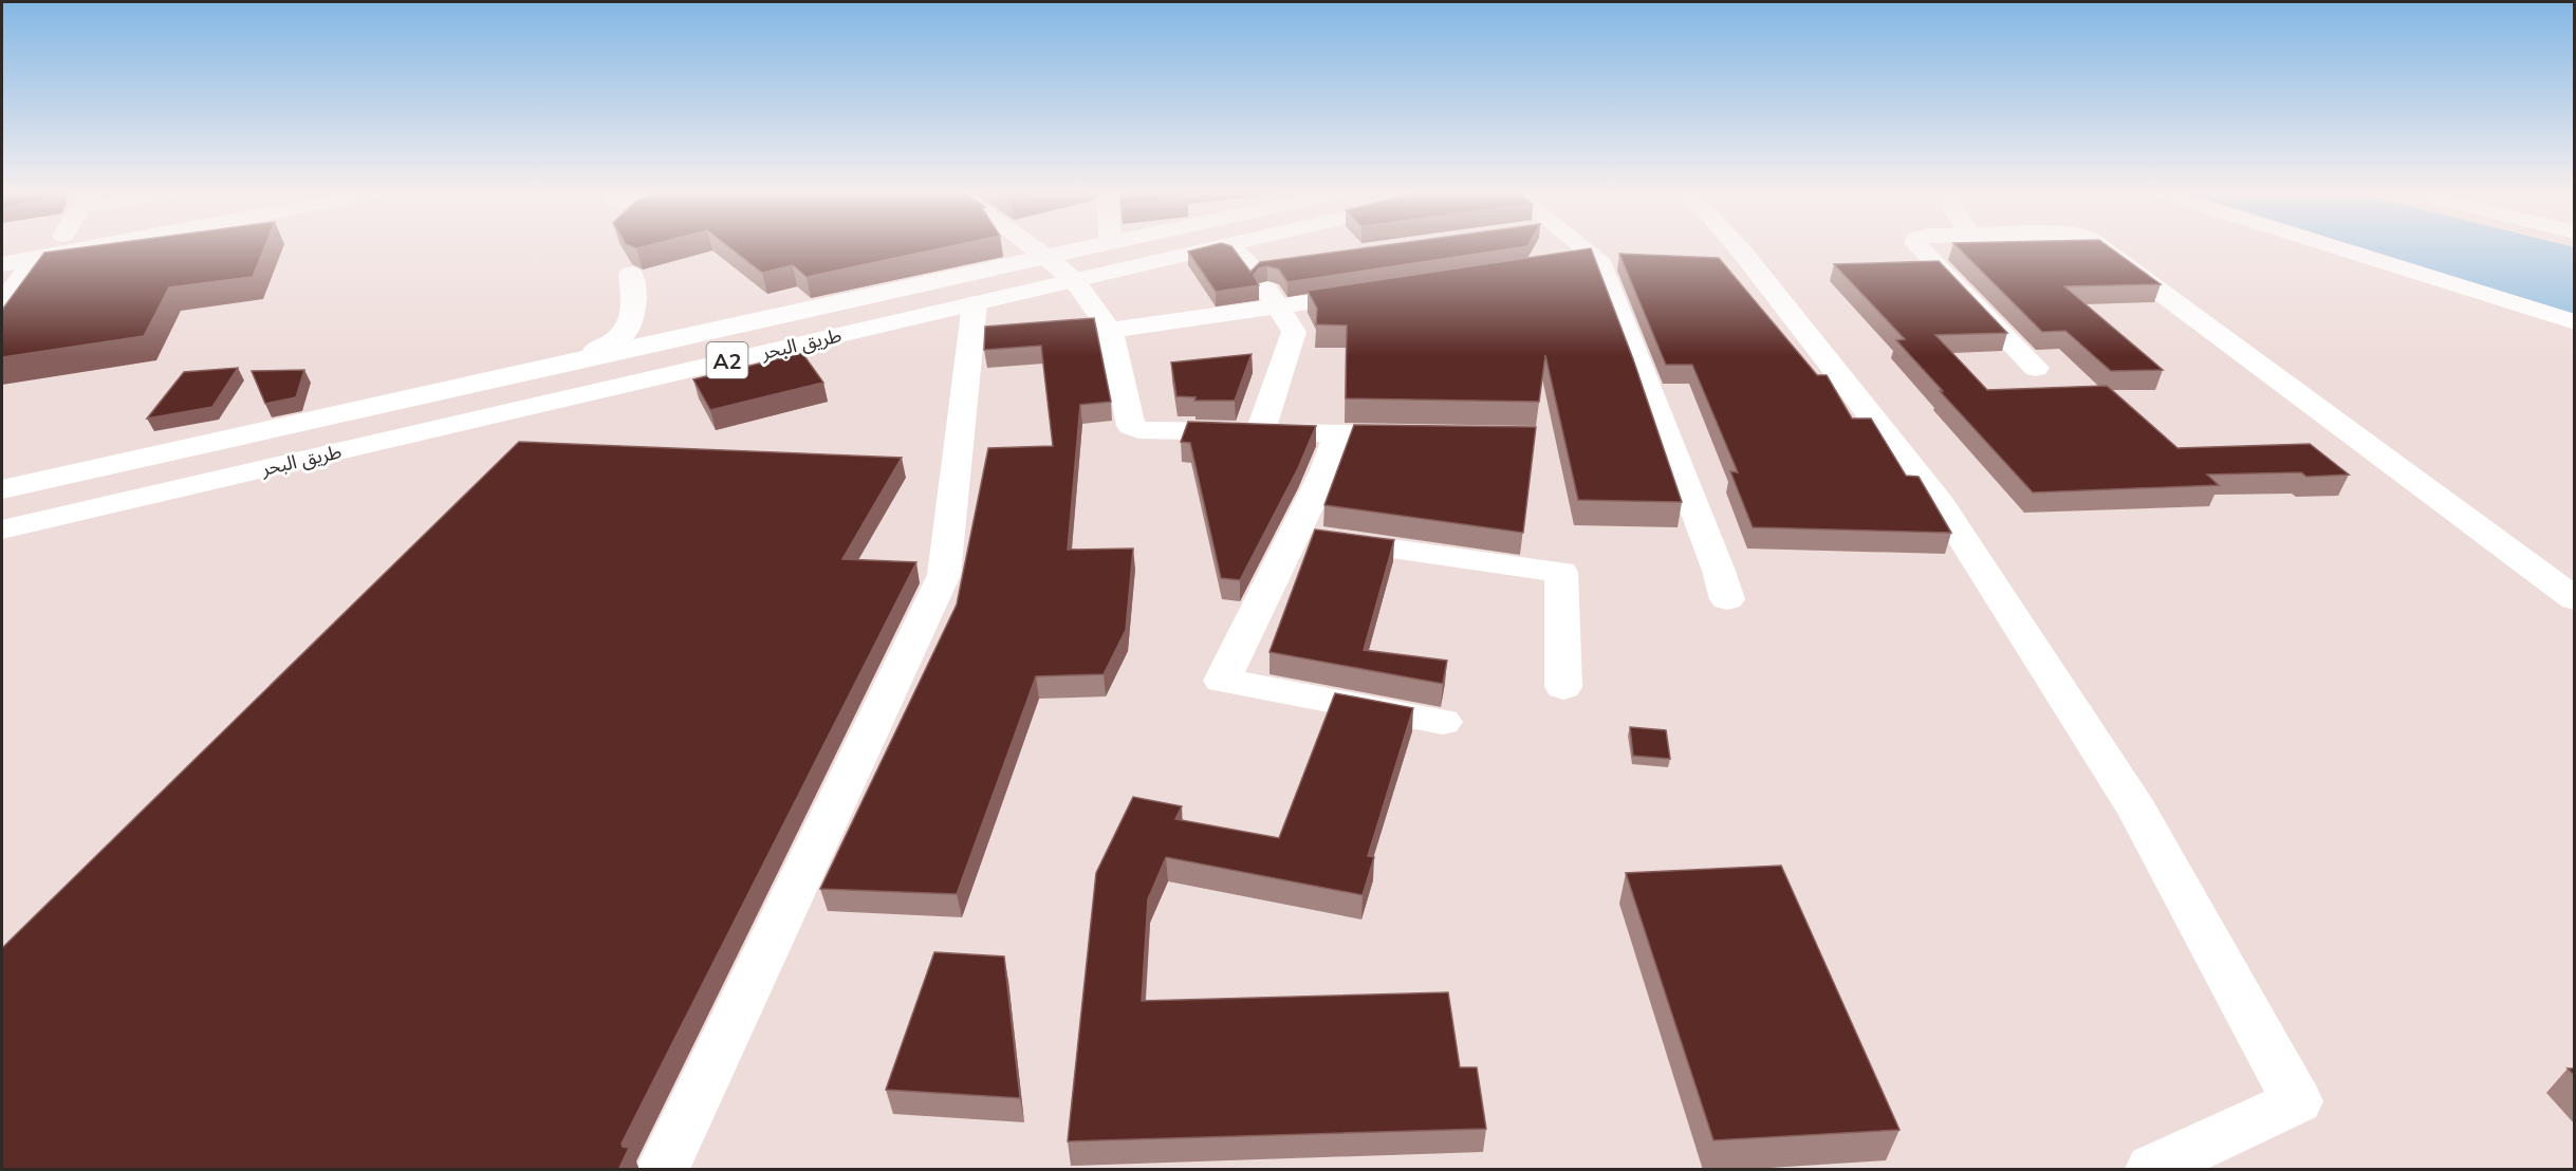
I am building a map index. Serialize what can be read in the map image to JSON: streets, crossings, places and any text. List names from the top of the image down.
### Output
{
  "streets": {
    "main road": ["طريق البحر", "A2"]
  }
}
